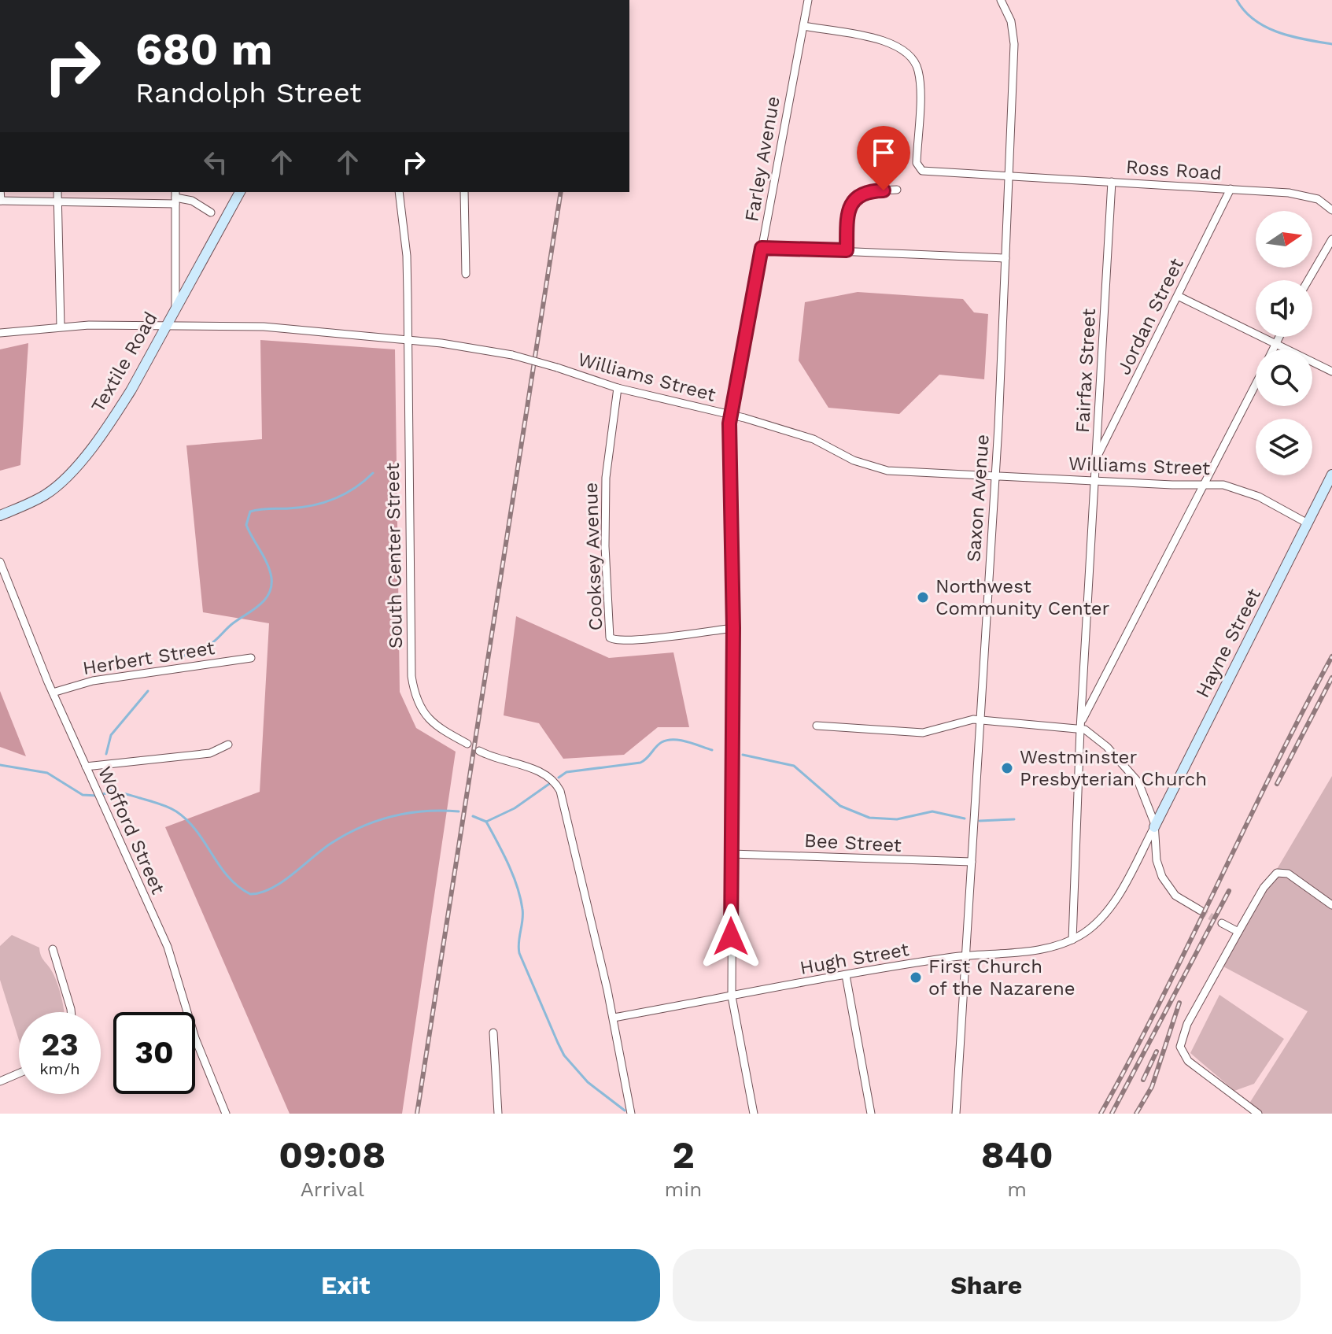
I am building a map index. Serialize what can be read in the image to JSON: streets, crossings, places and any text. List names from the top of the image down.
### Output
{
  "streets": {
    "street": [
      "Farley Avenue",
      "Ross Road",
      "Jordan Street",
      "Textile Road",
      "Fairfax Street",
      "Williams Street",
      "Saxon Avenue",
      "South Center Street",
      "Cooksey Avenue",
      "Hayne Street",
      "Herbert Street",
      "Wofford Street",
      "Bee Street",
      "Hugh Street"
    ]
  },
  "crossings": [
    ["Farley Avenue", "Ross Road"],
    ["Farley Avenue", "Williams Street"],
    ["Farley Avenue", "Cooksey Avenue"],
    ["Farley Avenue", "Bee Street"],
    ["Farley Avenue", "Hugh Street"],
    ["Ross Road", "Jordan Street"],
    ["Ross Road", "Fairfax Street"],
    ["Ross Road", "Saxon Avenue"],
    ["Jordan Street", "Fairfax Street"],
    ["Textile Road", "Williams Street"],
    ["Fairfax Street", "Williams Street"],
    ["Fairfax Street", "Hugh Street"],
    ["Williams Street", "Saxon Avenue"],
    ["Williams Street", "South Center Street"],
    ["Williams Street", "Cooksey Avenue"],
    ["Williams Street", "Hayne Street"],
    ["Saxon Avenue", "Bee Street"],
    ["Saxon Avenue", "Hugh Street"],
    ["Hayne Street", "Hugh Street"],
    ["Herbert Street", "Wofford Street"]
  ],
  "places": ["Northwest Community Center", "Westminster Presbyterian Church", "First Church of the Nazarene"],
  "north": "right",
  "page": {
    "turn": ["680 m", "Randolph Street"],
    "speed": "23 km/h",
    "limit": "30",
    "eta": [
      "09:08",
      "Arrival",
      "2",
      "min",
      "840",
      "m"
    ],
    "buttons": ["Exit", "Share"]
  }
}
